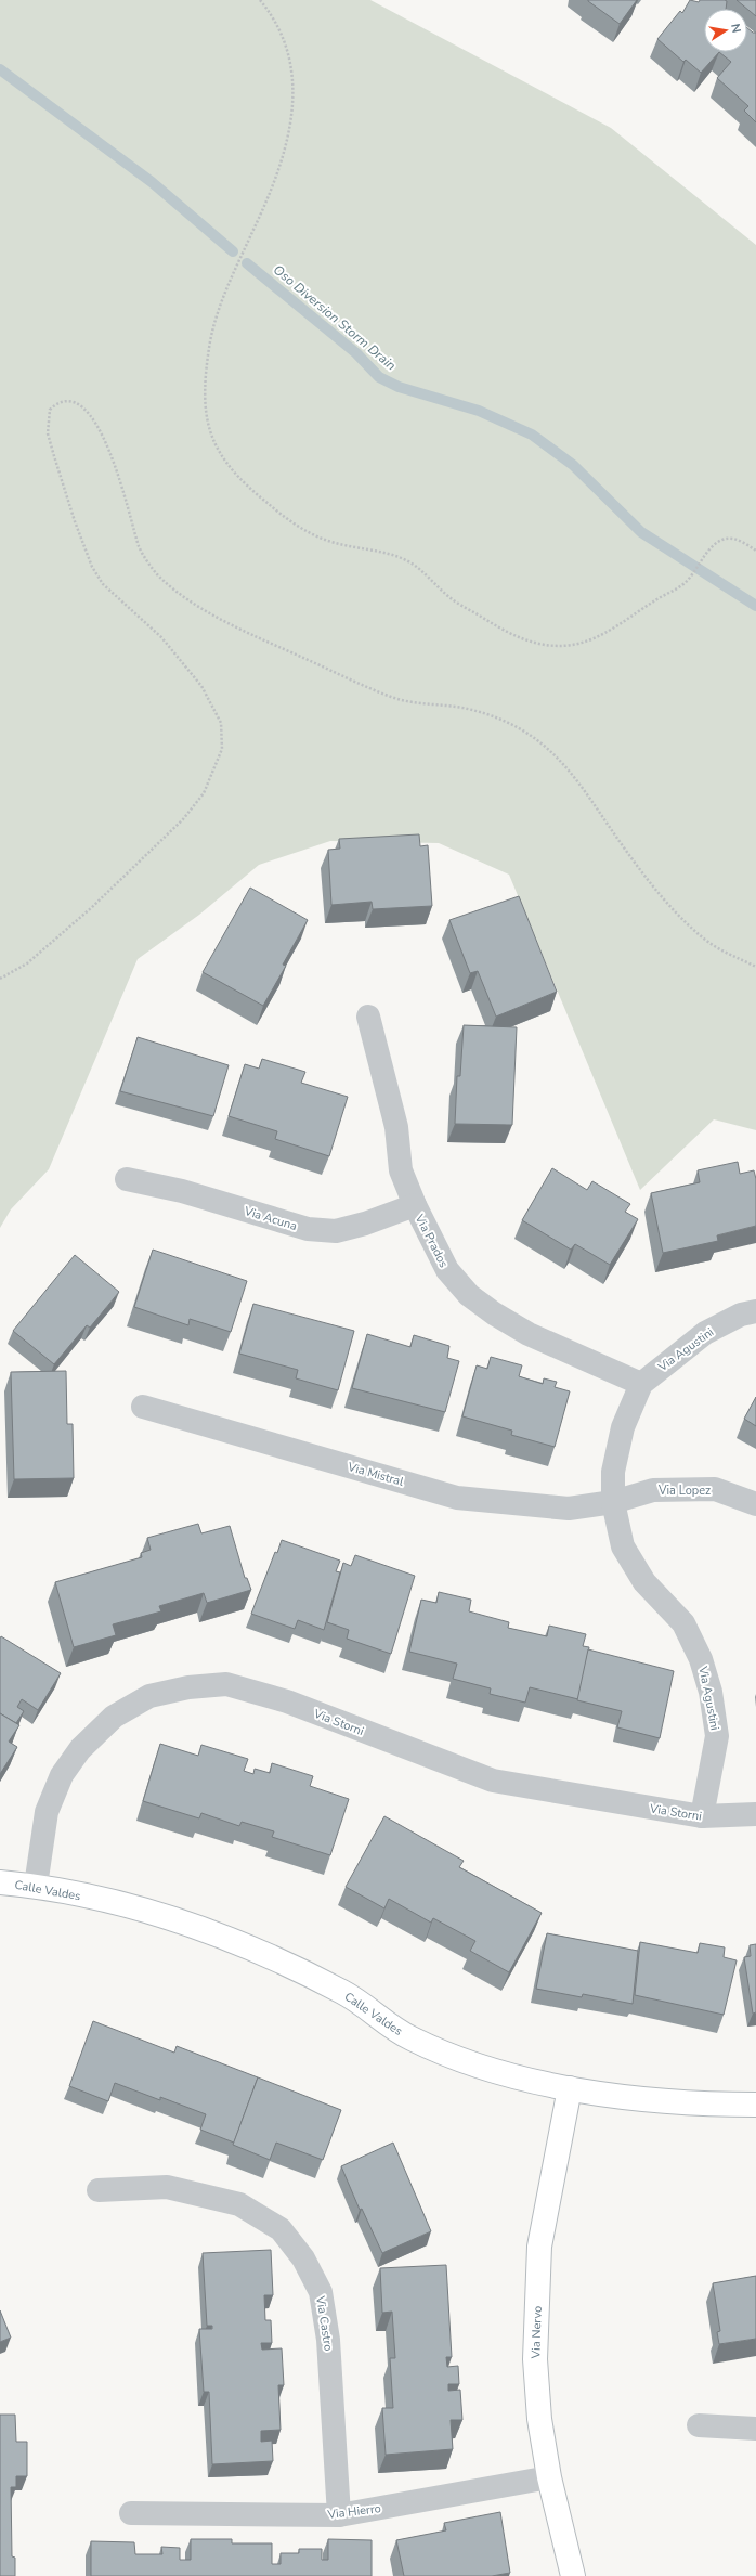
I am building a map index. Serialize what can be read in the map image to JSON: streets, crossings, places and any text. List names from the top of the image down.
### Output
{
  "streets": {
    "street": [
      "Via Acuna",
      "Via Prados",
      "Via Agustini",
      "Via Mistral",
      "Via Lopez",
      "Via Storni",
      "Calle Valdes",
      "Via Castro",
      "Via Nervo",
      "Via Hierro"
    ]
  },
  "crossings": [
    ["Via Acuna", "Via Prados"],
    ["Via Prados", "Via Agustini"],
    ["Via Agustini", "Via Mistral"],
    ["Via Agustini", "Via Lopez"],
    ["Via Agustini", "Via Storni"],
    ["Via Mistral", "Via Lopez"],
    ["Via Storni", "Calle Valdes"],
    ["Calle Valdes", "Via Nervo"],
    ["Via Castro", "Via Hierro"],
    ["Via Nervo", "Via Hierro"]
  ],
  "water": ["Oso Diversion Storm Drain"],
  "north": "right"
}
